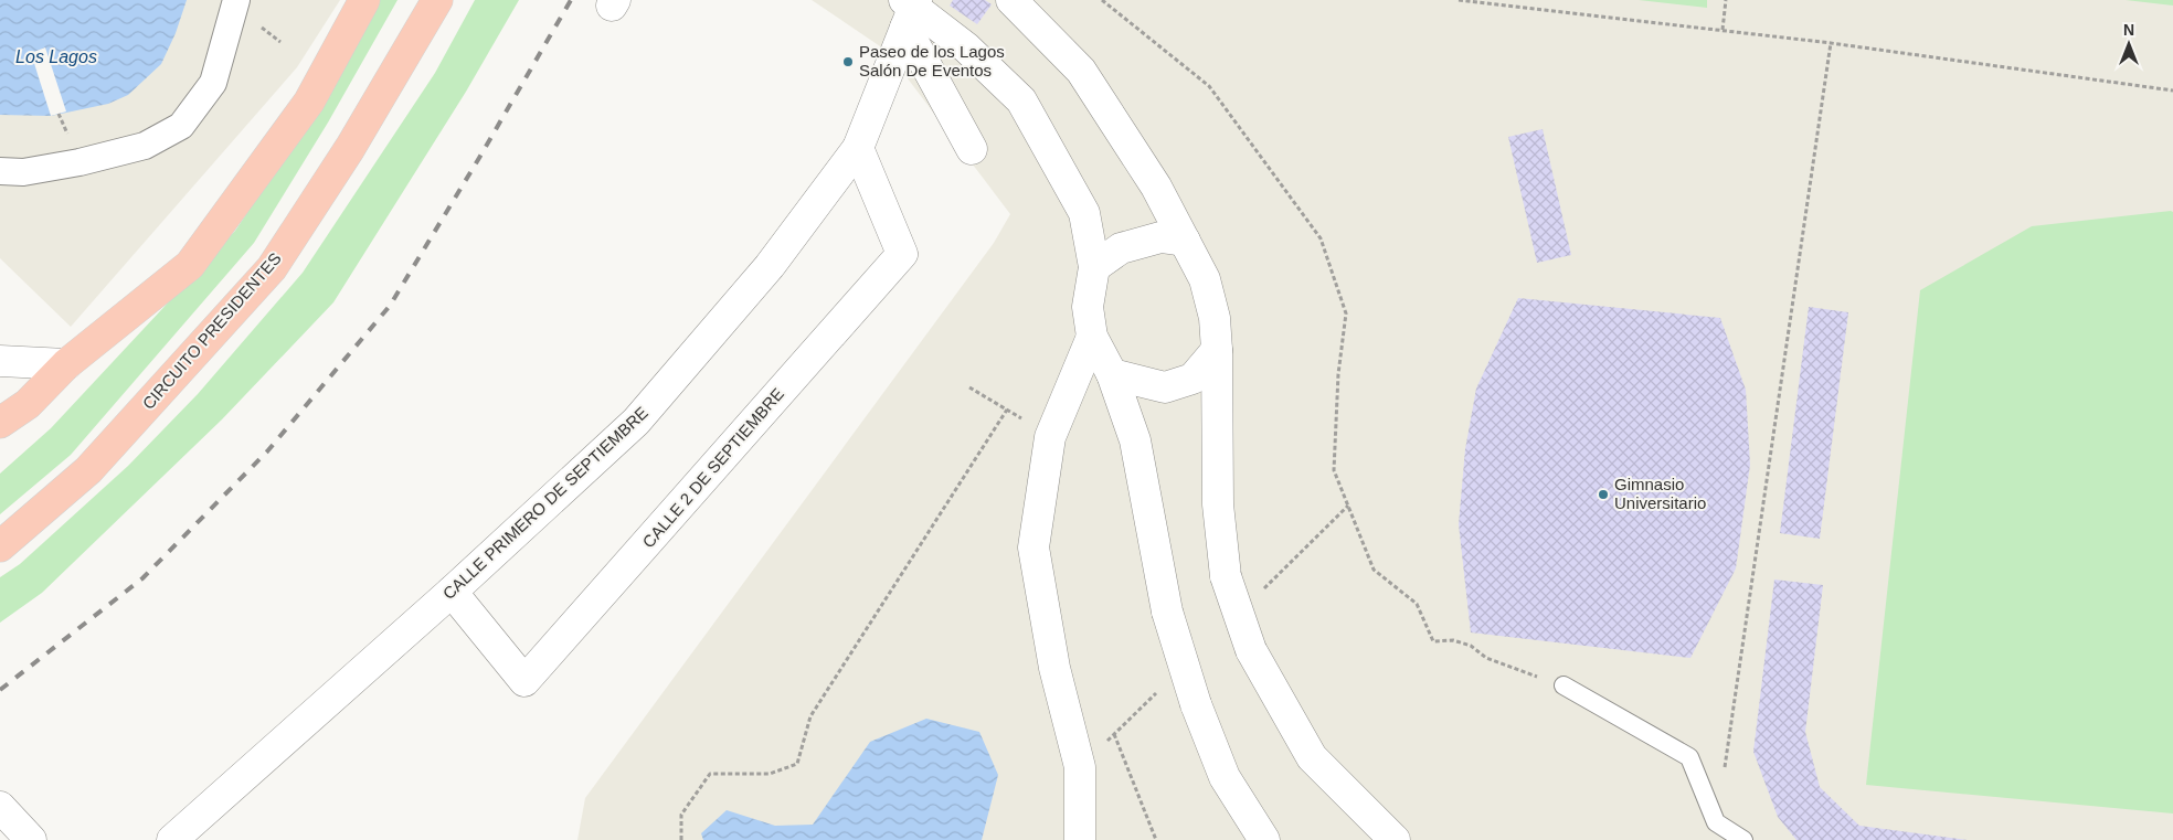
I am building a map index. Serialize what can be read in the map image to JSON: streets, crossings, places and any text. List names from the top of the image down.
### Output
{
  "streets": {
    "main road": ["CIRCUITO PRESIDENTES"],
    "street": ["CALLE 2 DE SEPTIEMBRE", "CALLE PRIMERO DE SEPTIEMBRE"]
  },
  "crossings": [
    ["CALLE 2 DE SEPTIEMBRE", "CALLE PRIMERO DE SEPTIEMBRE"]
  ],
  "water": ["Los Lagos"],
  "places": ["Paseo de los Lagos Salón De Eventos", "Gimnasio Universitario"],
  "north": "top"
}
